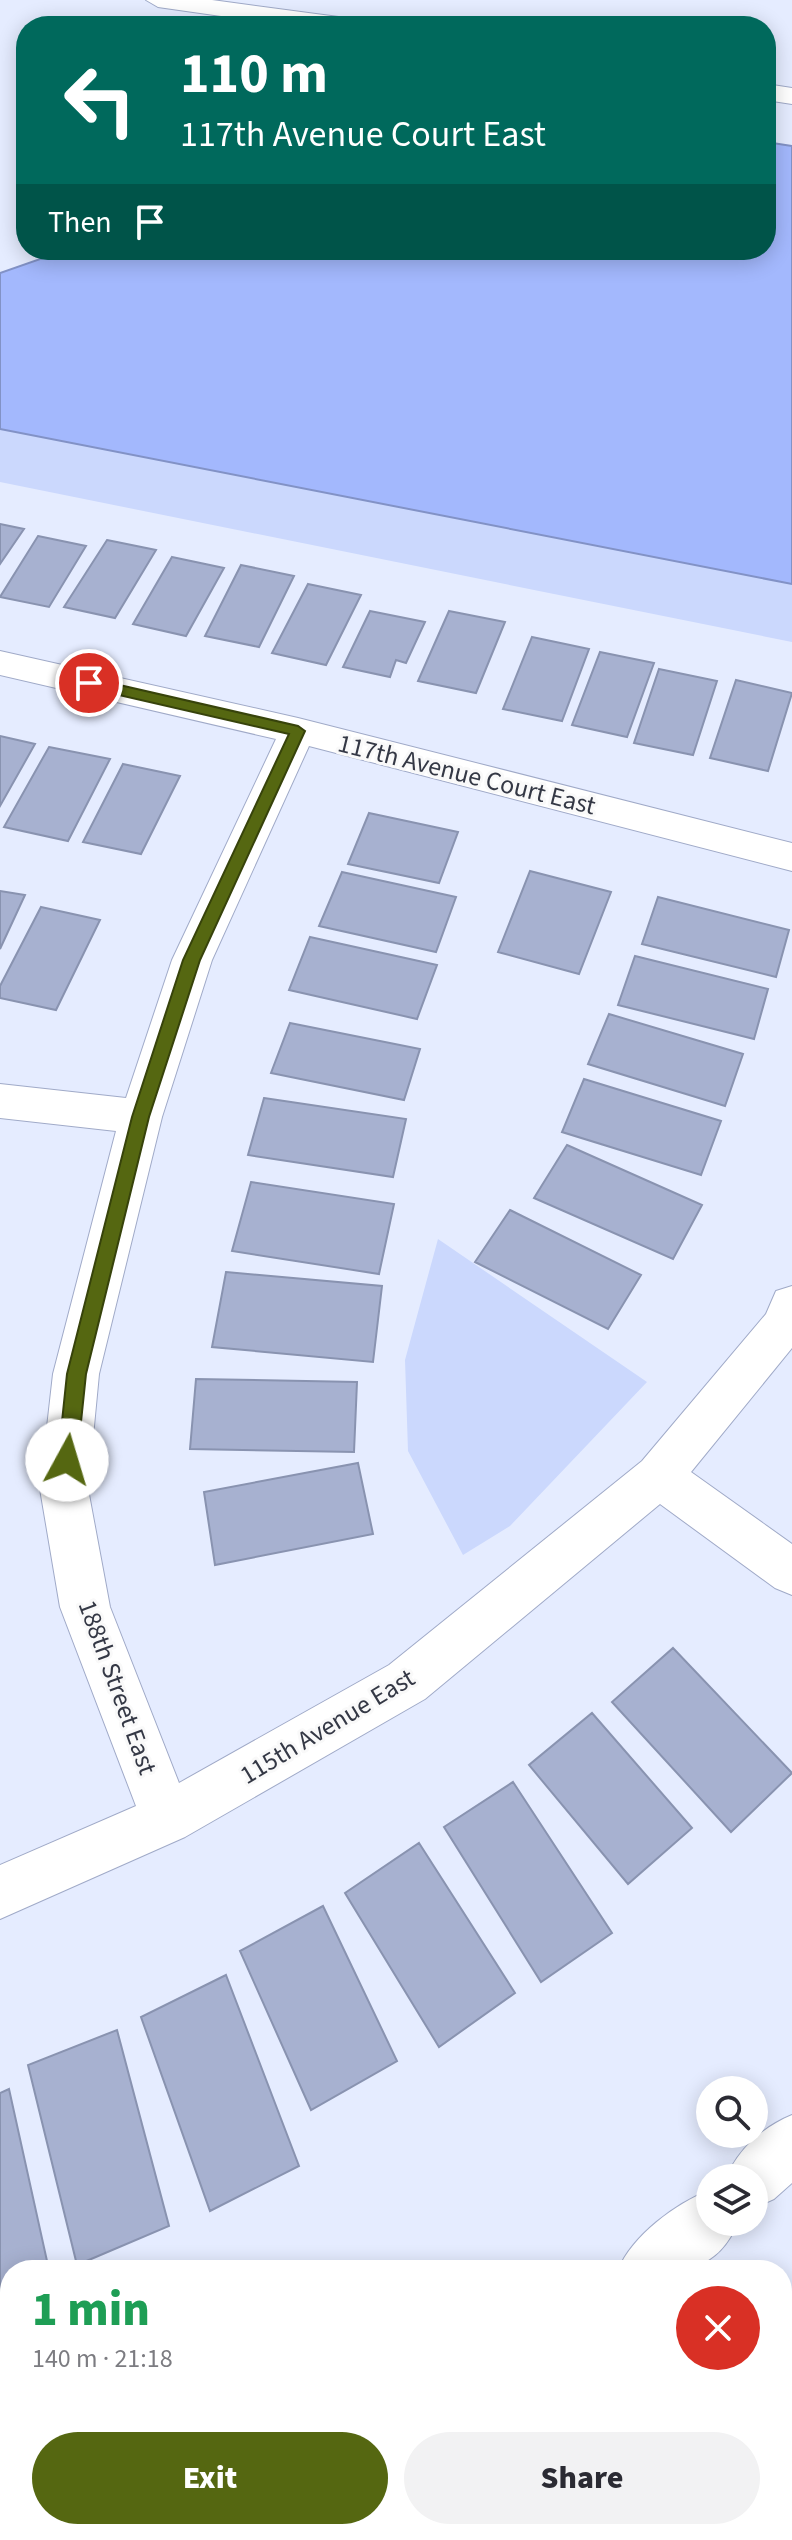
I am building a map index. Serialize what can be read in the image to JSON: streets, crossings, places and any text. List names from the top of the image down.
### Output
{
  "streets": {
    "street": ["117th Avenue Court East", "188th Street East", "115th Avenue East"]
  },
  "crossings": [
    ["117th Avenue Court East", "188th Street East"],
    ["188th Street East", "115th Avenue East"]
  ],
  "page": {
    "turn": ["110 m", "117th Avenue Court East"],
    "then": "Then",
    "heading": ["1 min", "140 m · 21:18"],
    "buttons": ["Exit", "Share"]
  }
}
